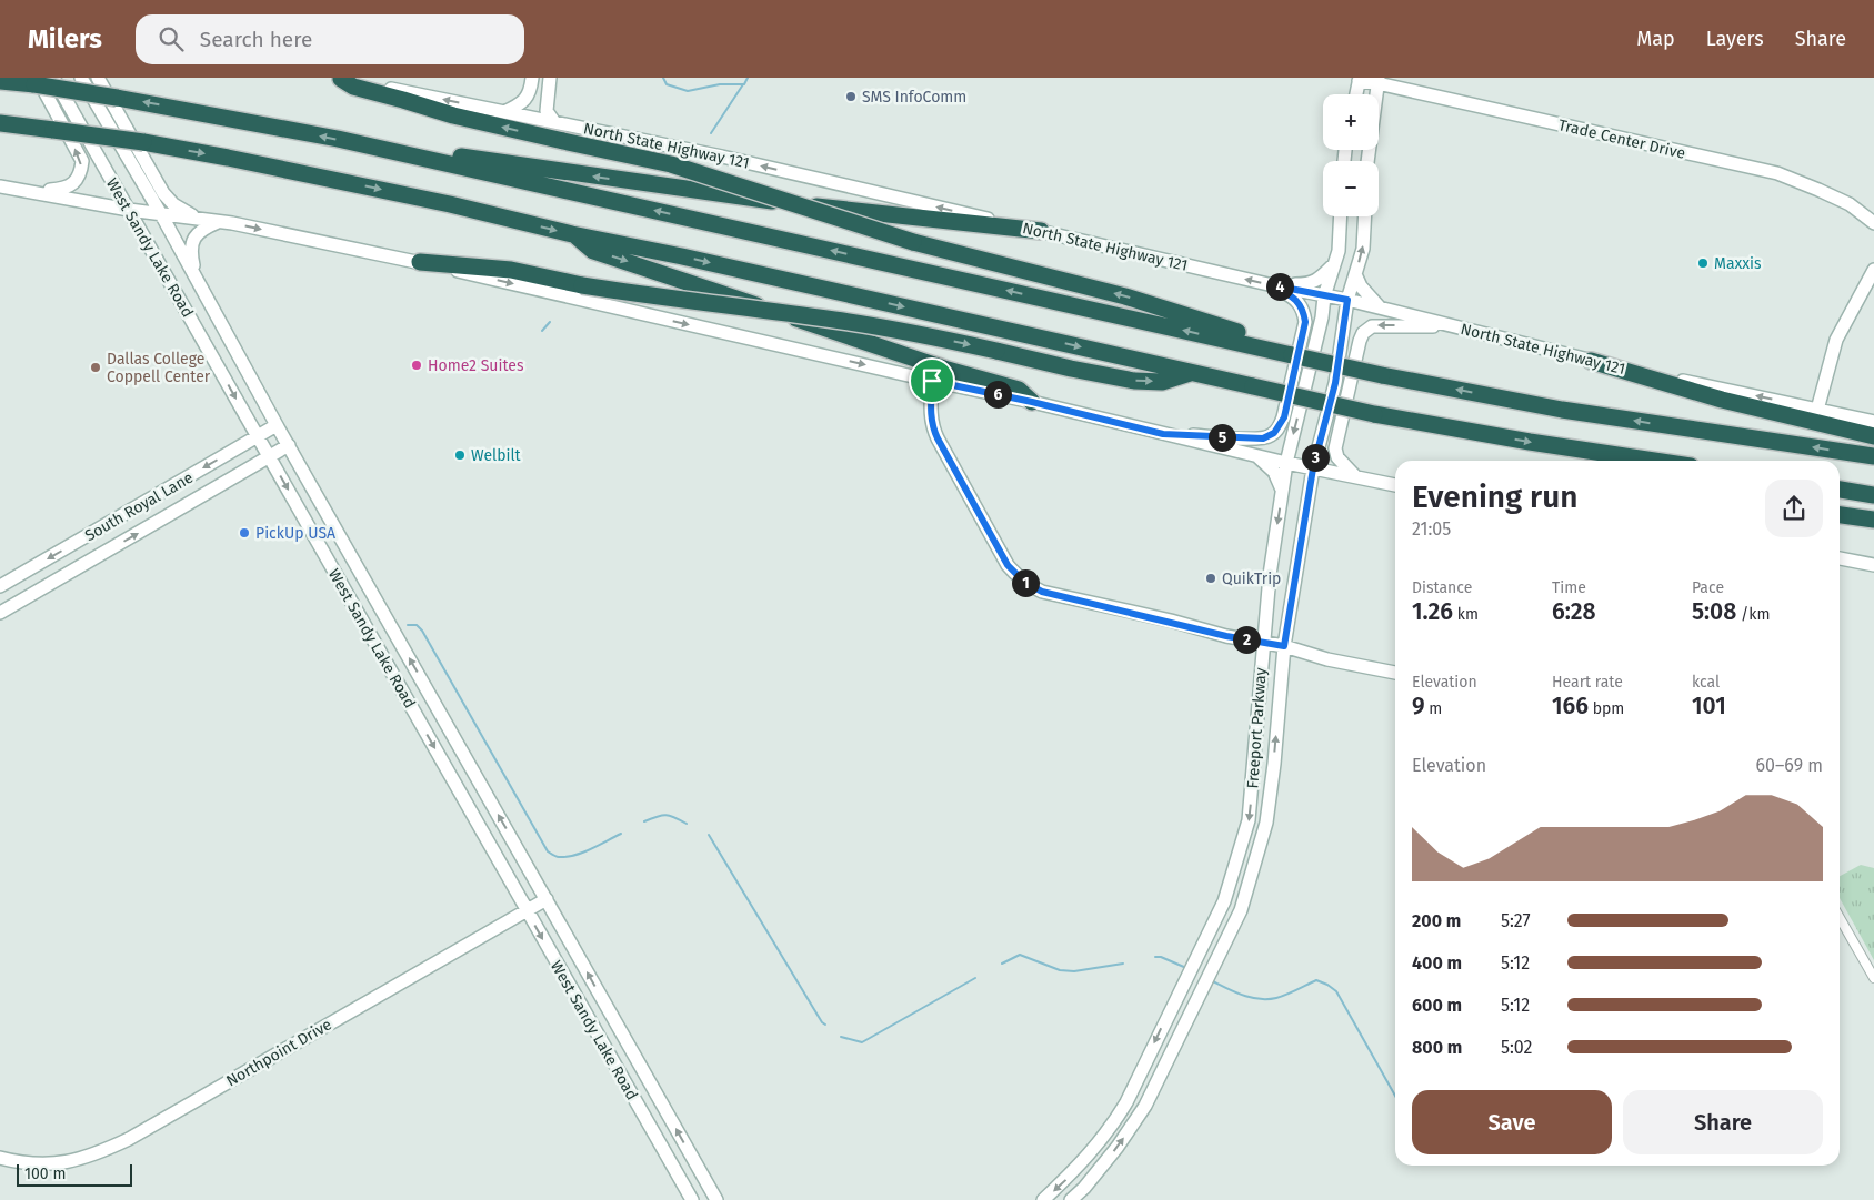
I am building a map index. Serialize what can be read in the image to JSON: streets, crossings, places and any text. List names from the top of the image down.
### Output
{
  "streets": {
    "main road": [
      "Trade Center Drive",
      "North State Highway 121",
      "West Sandy Lake Road",
      "South Royal Lane",
      "Freeport Parkway",
      "Northpoint Drive"
    ]
  },
  "crossings": [
    ["North State Highway 121", "Freeport Parkway"],
    ["West Sandy Lake Road", "South Royal Lane"],
    ["West Sandy Lake Road", "Northpoint Drive"]
  ],
  "one_way": ["North State Highway 121"],
  "places": [
    "SMS InfoComm",
    "Maxxis",
    "Home2 Suites",
    "Dallas College Coppell Center",
    "Welbilt",
    "PickUp USA",
    "QuikTrip"
  ],
  "scale_bar": "100 m",
  "page": {
    "header": "Milers",
    "search": "Search here",
    "nav": ["Map", "Layers", "Share"],
    "map_buttons": ["+", "−"],
    "pins": [
      "4",
      "6",
      "5",
      "3",
      "1",
      "2"
    ],
    "heading": ["Evening run", "21:05"],
    "stats": [
      ["Distance", "1.26 km"],
      ["Time", "6:28"],
      ["Pace", "5:08 /km"],
      ["Elevation", "9 m"],
      ["Heart rate", "166 bpm"],
      ["kcal", "101"]
    ],
    "chart": ["Elevation", "60–69 m"],
    "list": [
      {
        "name": "200 m",
        "note": "5:27"
      },
      {
        "name": "400 m",
        "note": "5:12"
      },
      {
        "name": "600 m",
        "note": "5:12"
      },
      {
        "name": "800 m",
        "note": "5:02"
      }
    ],
    "buttons": ["Save", "Share"],
    "scale": "100 m"
  }
}
